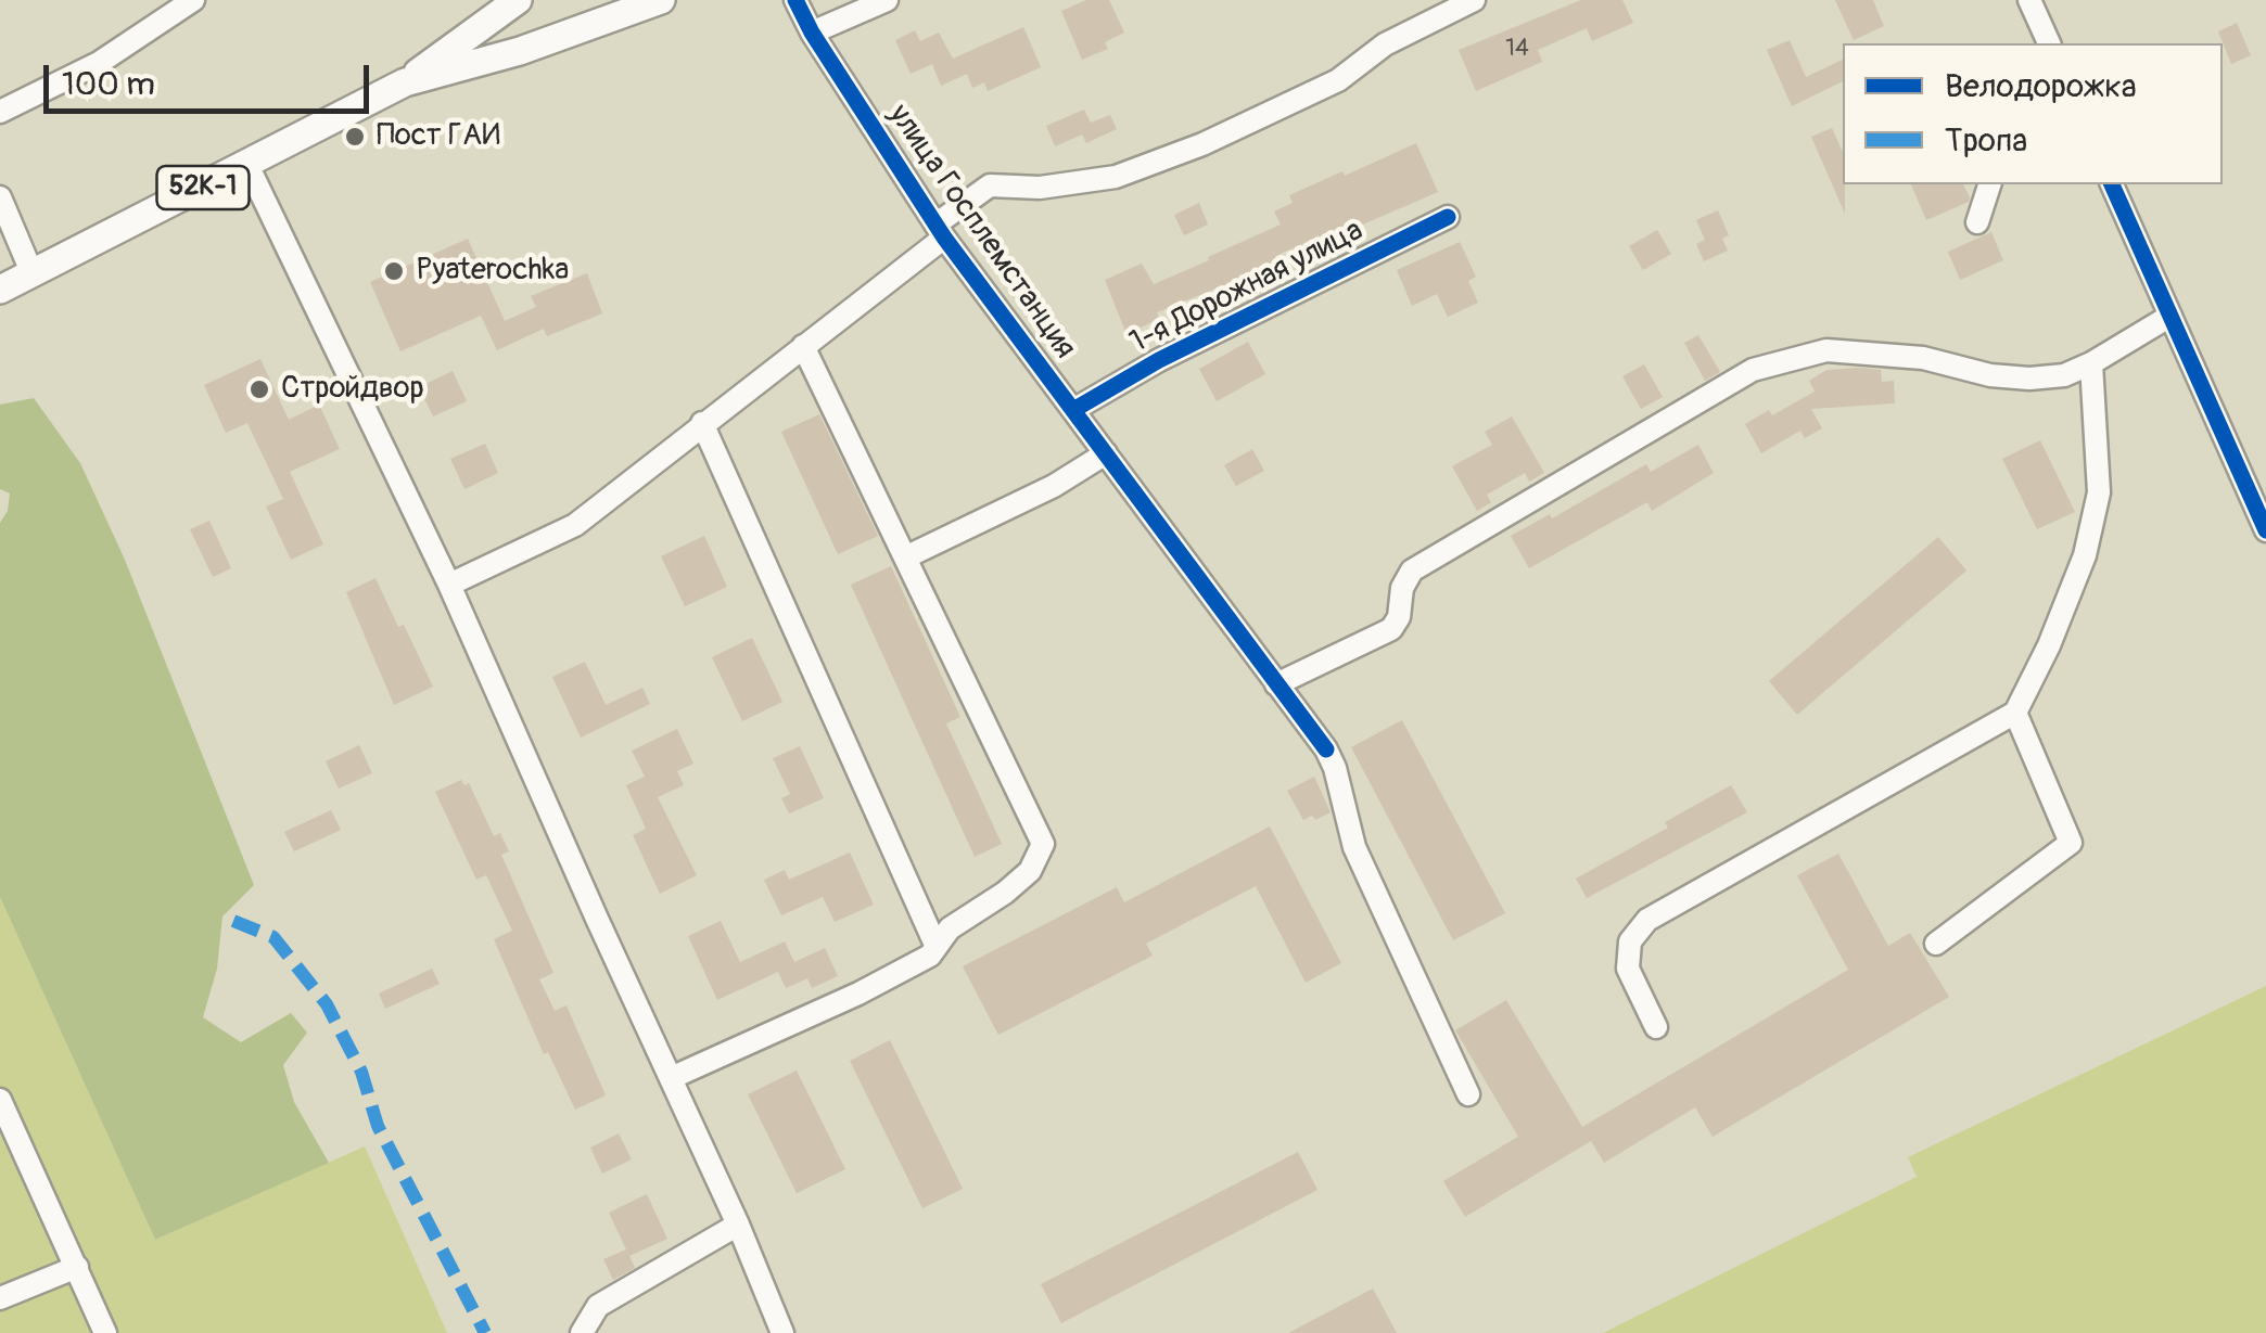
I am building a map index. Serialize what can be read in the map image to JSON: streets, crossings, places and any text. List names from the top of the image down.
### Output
{
  "streets": {
    "main road": ["52К-1"],
    "street": ["улица Госплемстанция", "1-я Дорожная улица"]
  },
  "crossings": [
    ["улица Госплемстанция", "1-я Дорожная улица"]
  ],
  "places": ["Пост ГАИ", "Pyaterochka", "Стройдвор"],
  "house_numbers": ["14"],
  "legend": ["Велодорожка", "Тропа"],
  "scale_bar": "100 m"
}
